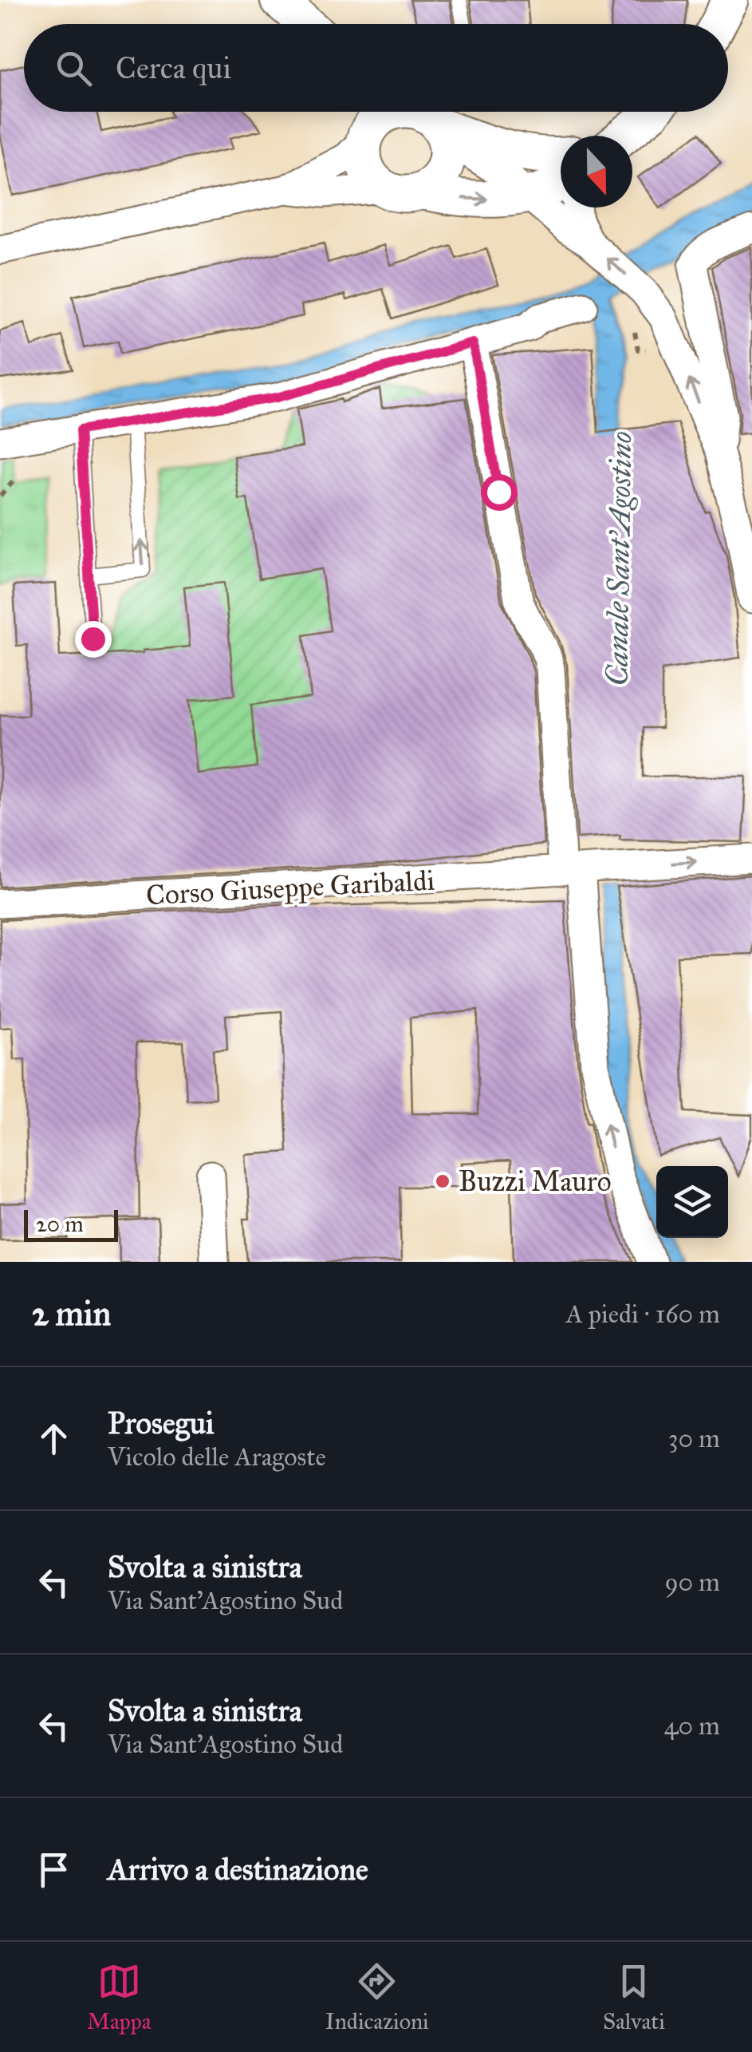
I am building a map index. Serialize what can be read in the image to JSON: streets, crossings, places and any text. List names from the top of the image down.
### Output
{
  "streets": {
    "street": ["Corso Giuseppe Garibaldi"]
  },
  "water": ["Canale Sant'Agostino"],
  "places": ["Buzzi Mauro"],
  "scale_bar": "20 m",
  "north": "bottom",
  "page": {
    "search": "Cerca qui",
    "scale": "20 m",
    "heading": ["2 min", "A piedi · 160 m"],
    "list": [
      ["Prosegui", "Vicolo delle Aragoste", "30 m"],
      ["Svolta a sinistra", "Via Sant'Agostino Sud", "90 m"],
      ["Svolta a sinistra", "Via Sant'Agostino Sud", "40 m"],
      "Arrivo a destinazione"
    ],
    "nav": ["Mappa", "Indicazioni", "Salvati"]
  }
}
